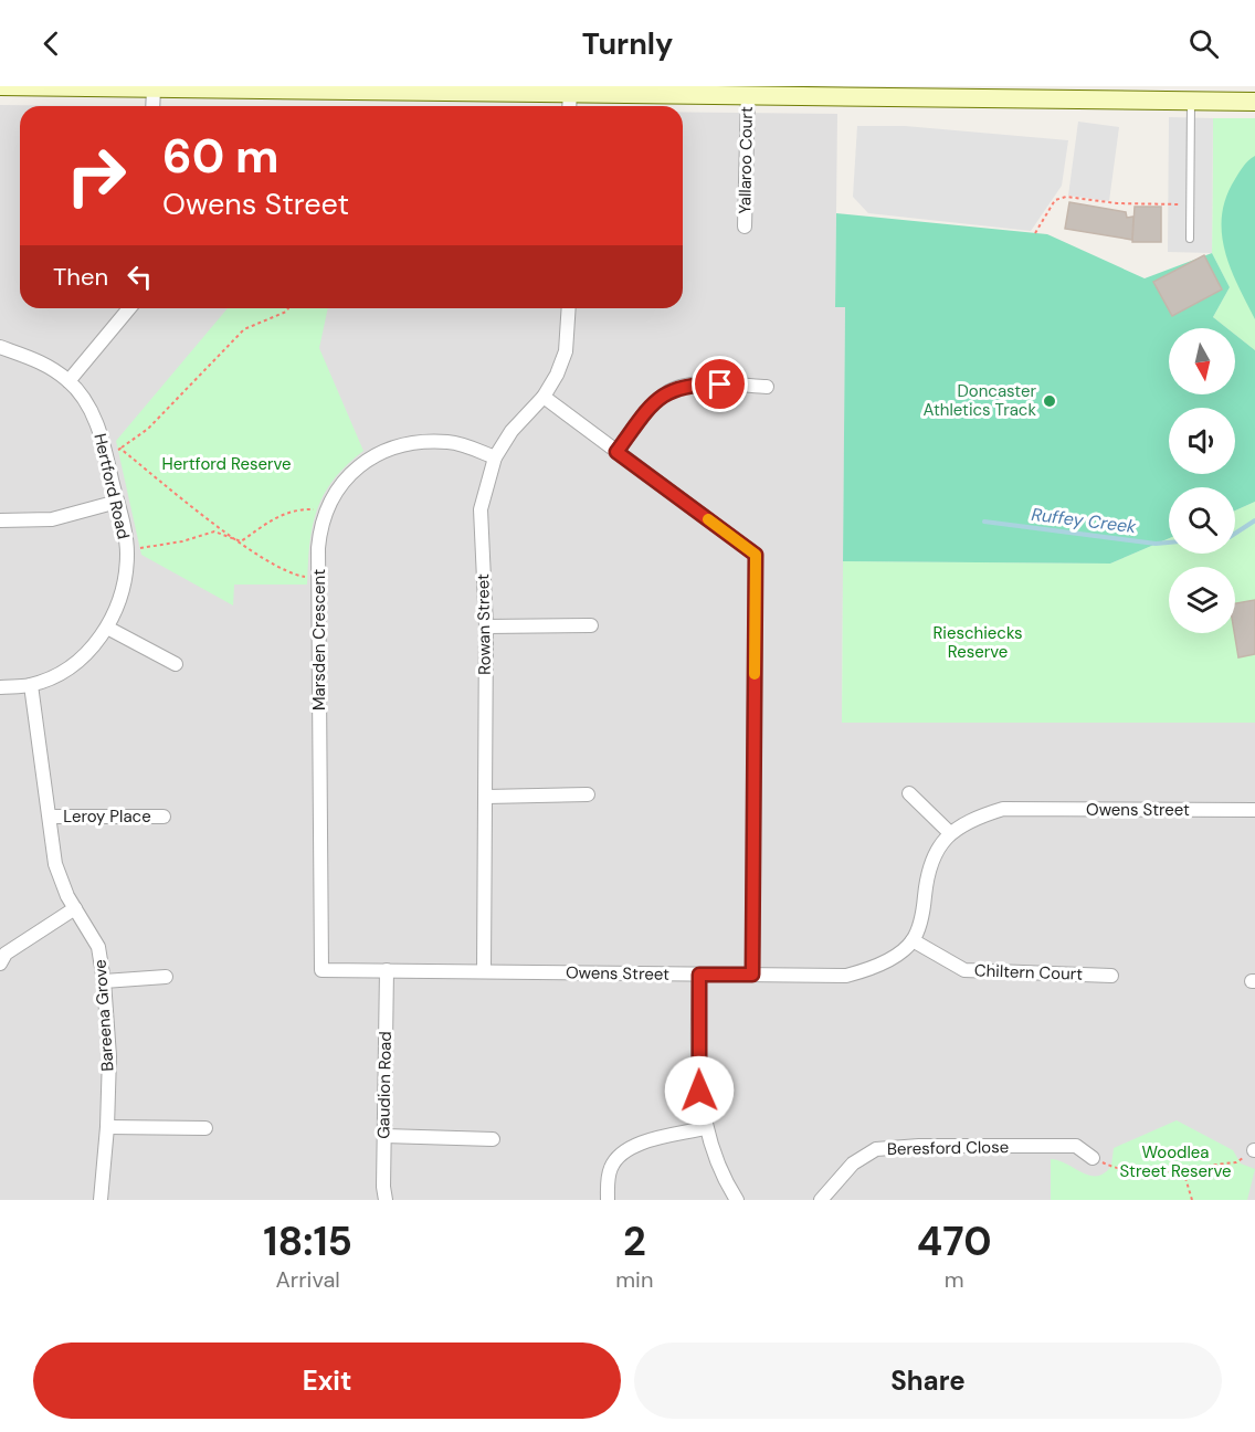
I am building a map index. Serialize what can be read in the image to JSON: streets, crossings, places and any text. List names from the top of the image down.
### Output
{
  "streets": {
    "street": [
      "Yallaroo Court",
      "Hertford Road",
      "Rowan Street",
      "Marsden Crescent",
      "Owens Street",
      "Leroy Place",
      "Chiltern Court",
      "Bareena Grove",
      "Gaudion Road",
      "Beresford Close"
    ]
  },
  "crossings": [
    ["Hertford Road", "Bareena Grove"],
    ["Rowan Street", "Marsden Crescent"],
    ["Rowan Street", "Owens Street"],
    ["Marsden Crescent", "Owens Street"],
    ["Owens Street", "Chiltern Court"],
    ["Owens Street", "Gaudion Road"],
    ["Leroy Place", "Bareena Grove"]
  ],
  "water": ["Ruffey Creek"],
  "parks": ["Hertford Reserve", "Rieschiecks Reserve", "Woodlea Street Reserve"],
  "places": ["Doncaster Athletics Track"],
  "north": "bottom",
  "page": {
    "header": "Turnly",
    "turn": ["60 m", "Owens Street"],
    "then": "Then",
    "eta": [
      "18:15",
      "Arrival",
      "2",
      "min",
      "470",
      "m"
    ],
    "buttons": ["Exit", "Share"]
  }
}
